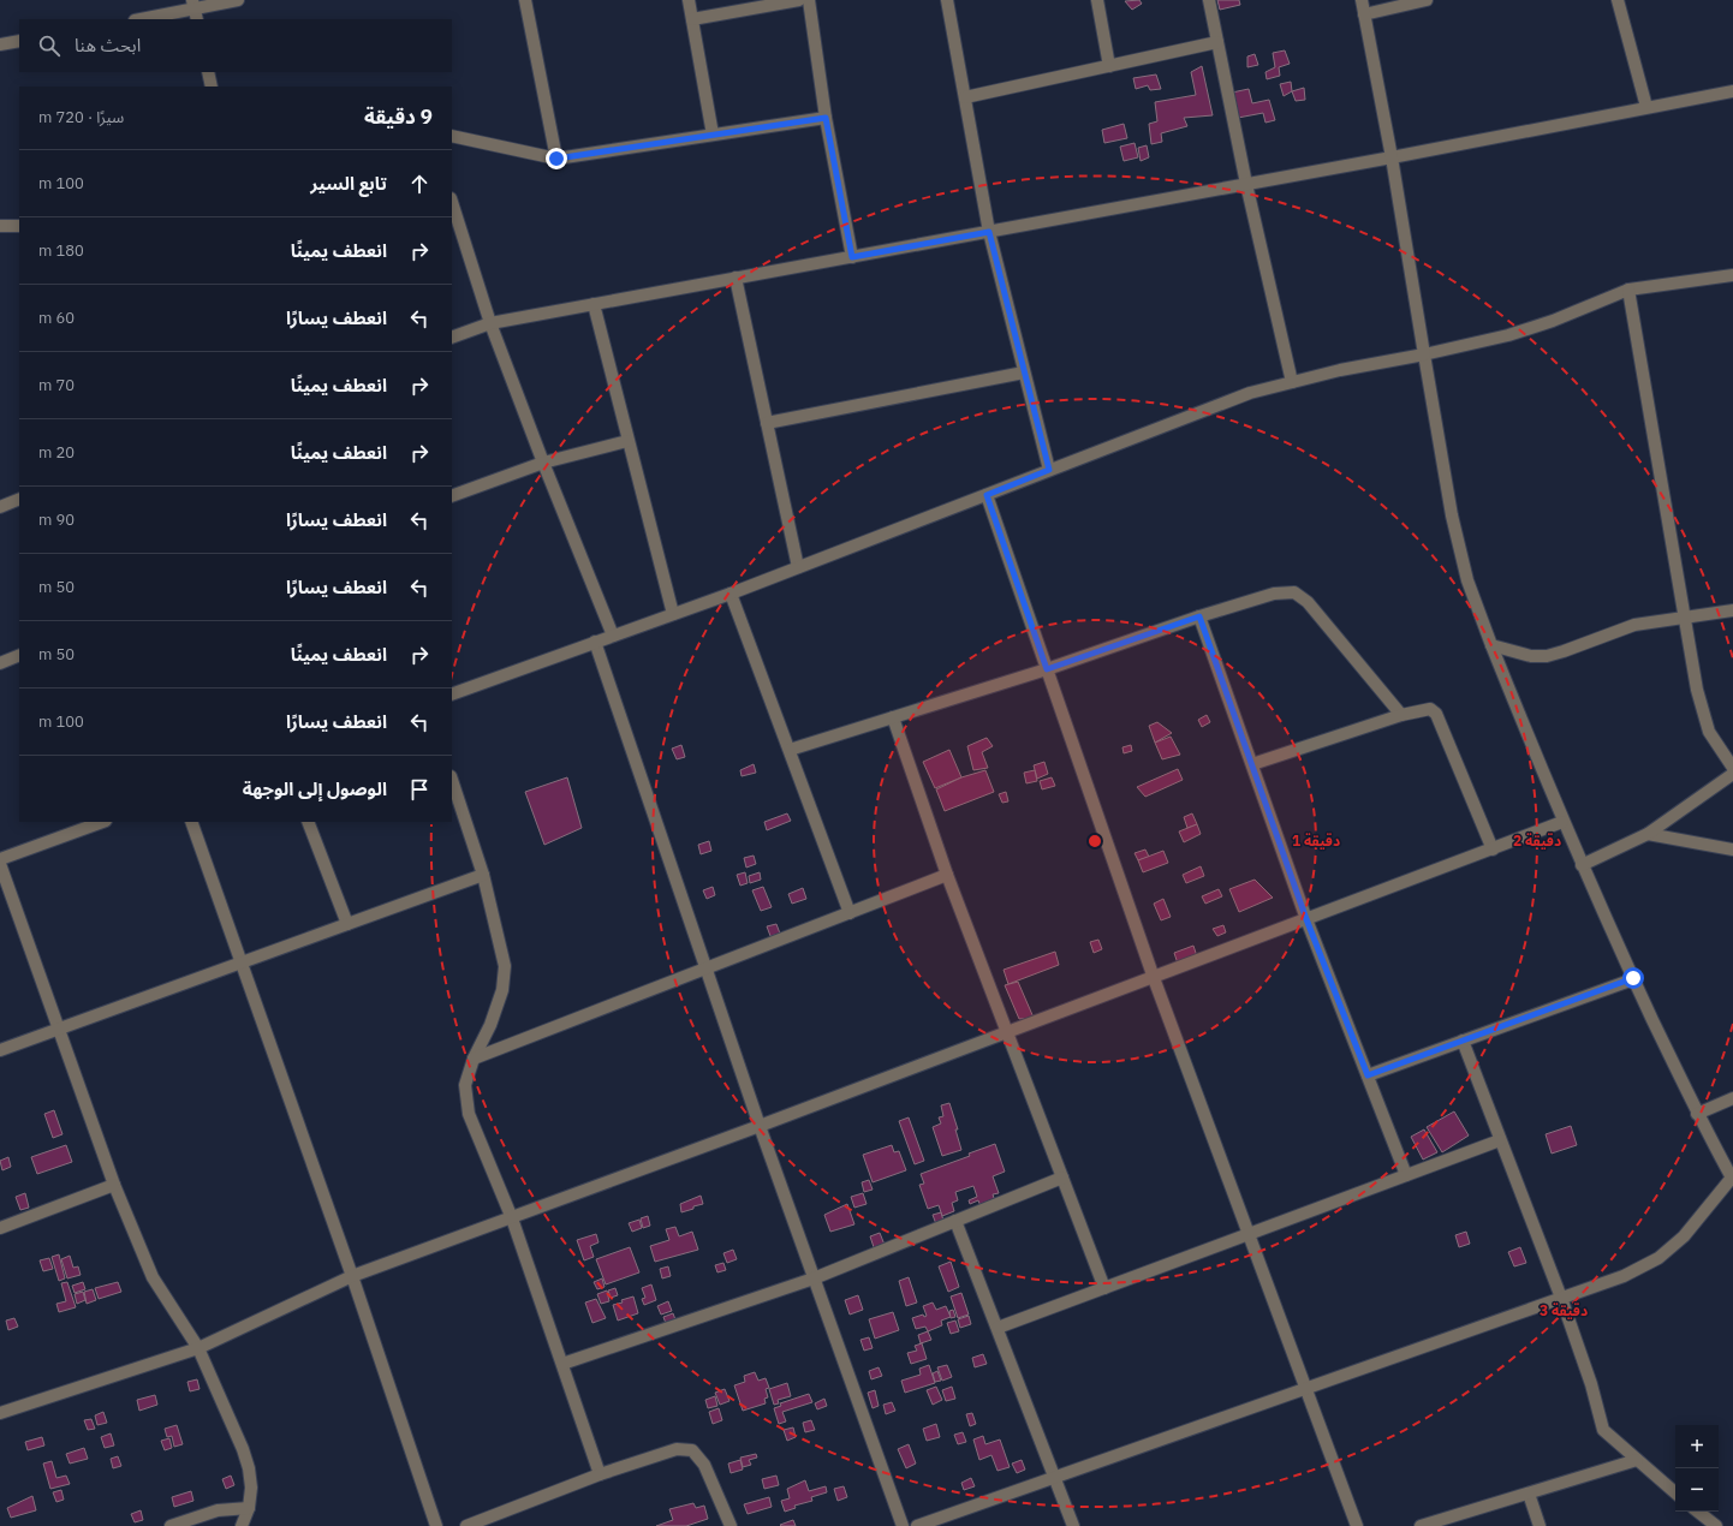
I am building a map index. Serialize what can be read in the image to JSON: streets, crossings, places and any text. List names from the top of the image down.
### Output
{
  "page": {
    "search": "ابحث هنا",
    "heading": ["9 دقيقة", "سيرًا · 720 m"],
    "list": [
      ["تابع السير", "100 m"],
      ["انعطف يمينًا", "180 m"],
      ["انعطف يسارًا", "60 m"],
      ["انعطف يمينًا", "70 m"],
      ["انعطف يمينًا", "20 m"],
      ["انعطف يسارًا", "90 m"],
      ["انعطف يسارًا", "50 m"],
      ["انعطف يمينًا", "50 m"],
      ["انعطف يسارًا", "100 m"],
      "الوصول إلى الوجهة"
    ],
    "map_buttons": ["+", "−"]
  },
  "rings": ["1 دقيقة", "2 دقيقة", "3 دقيقة"]
}
